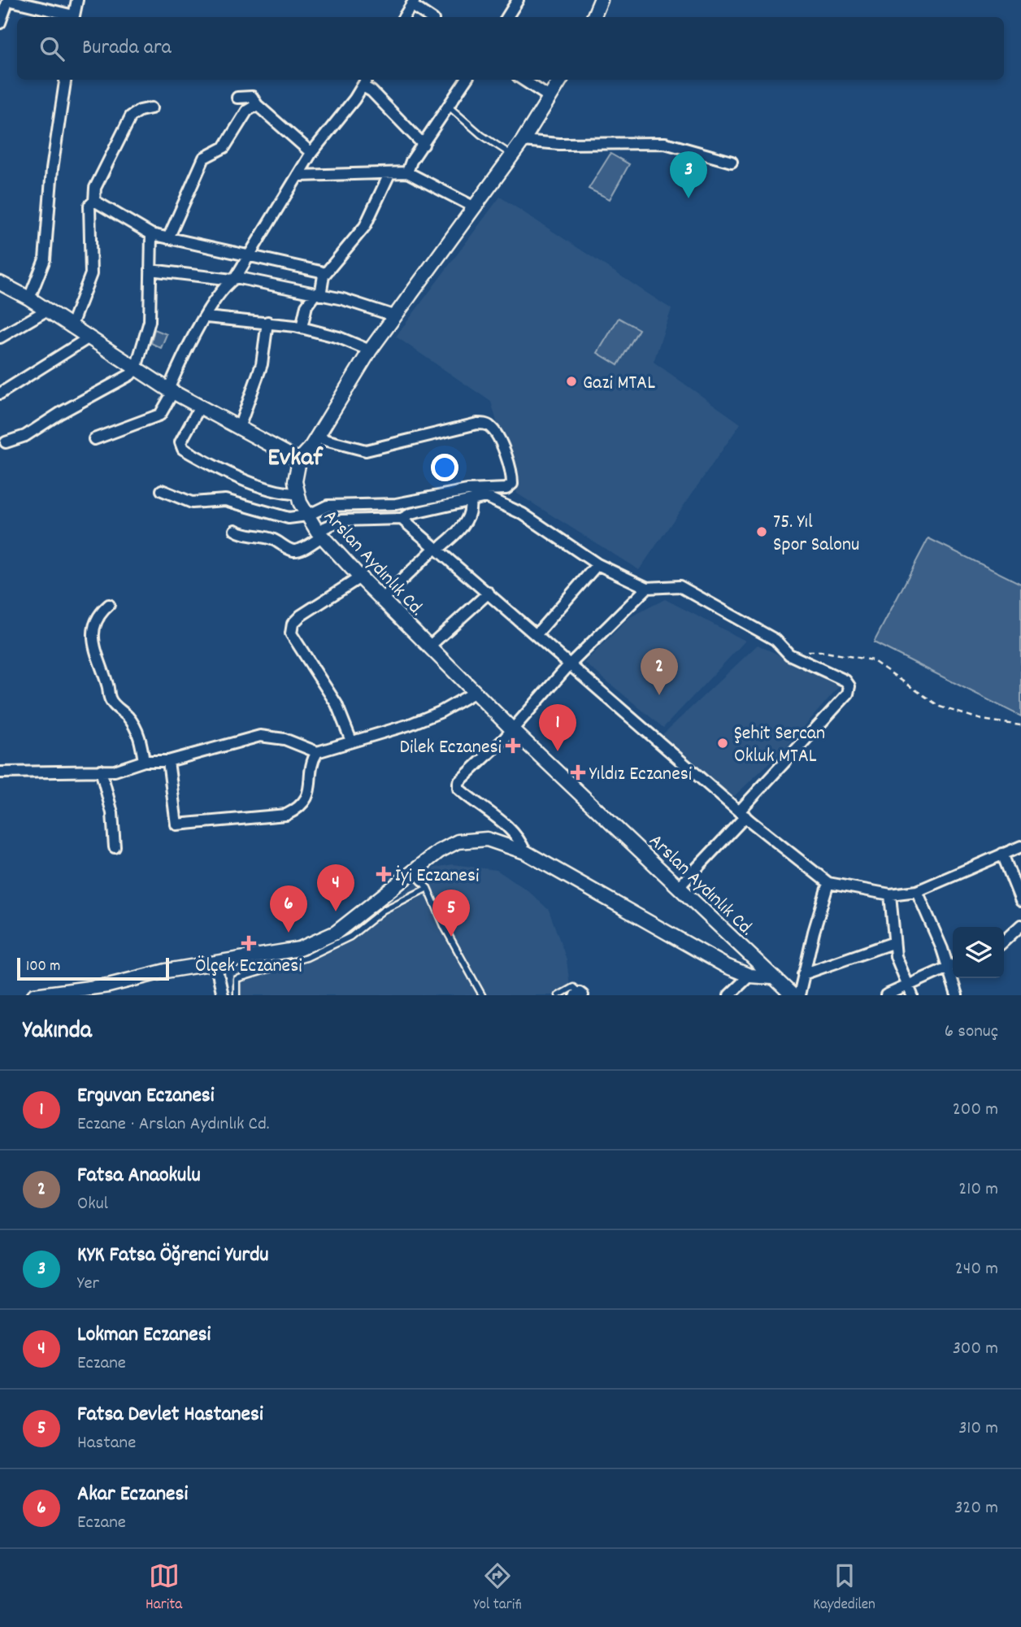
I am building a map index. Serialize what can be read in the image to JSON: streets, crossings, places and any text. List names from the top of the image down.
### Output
{
  "streets": {
    "street": ["Arslan Aydınlık Cd."]
  },
  "districts": ["Evkaf"],
  "places": {
    "other": ["Gazi MTAL", "75. Yıl Spor Salonu", "Şehit Sercan Okluk MTAL"],
    "health": [
      "Dilek Eczanesi",
      "Yıldız Eczanesi",
      "İyi Eczanesi",
      "Ölçek Eczanesi"
    ]
  },
  "scale_bar": "100 m",
  "page": {
    "search": "Burada ara",
    "pins": [
      "3",
      "2",
      "1",
      "4",
      "6",
      "5"
    ],
    "scale": "100 m",
    "heading": ["Yakında", "6 sonuç"],
    "list": [
      {
        "mark": "1",
        "name": "Erguvan Eczanesi",
        "note": "Eczane · Arslan Aydınlık Cd.",
        "value": "200 m"
      },
      {
        "mark": "2",
        "name": "Fatsa Anaokulu",
        "note": "Okul",
        "value": "210 m"
      },
      {
        "mark": "3",
        "name": "KYK Fatsa Öğrenci Yurdu",
        "note": "Yer",
        "value": "240 m"
      },
      {
        "mark": "4",
        "name": "Lokman Eczanesi",
        "note": "Eczane",
        "value": "300 m"
      },
      {
        "mark": "5",
        "name": "Fatsa Devlet Hastanesi",
        "note": "Hastane",
        "value": "310 m"
      },
      {
        "mark": "6",
        "name": "Akar Eczanesi",
        "note": "Eczane",
        "value": "320 m"
      }
    ],
    "nav": ["Harita", "Yol tarifi", "Kaydedilen"]
  }
}
